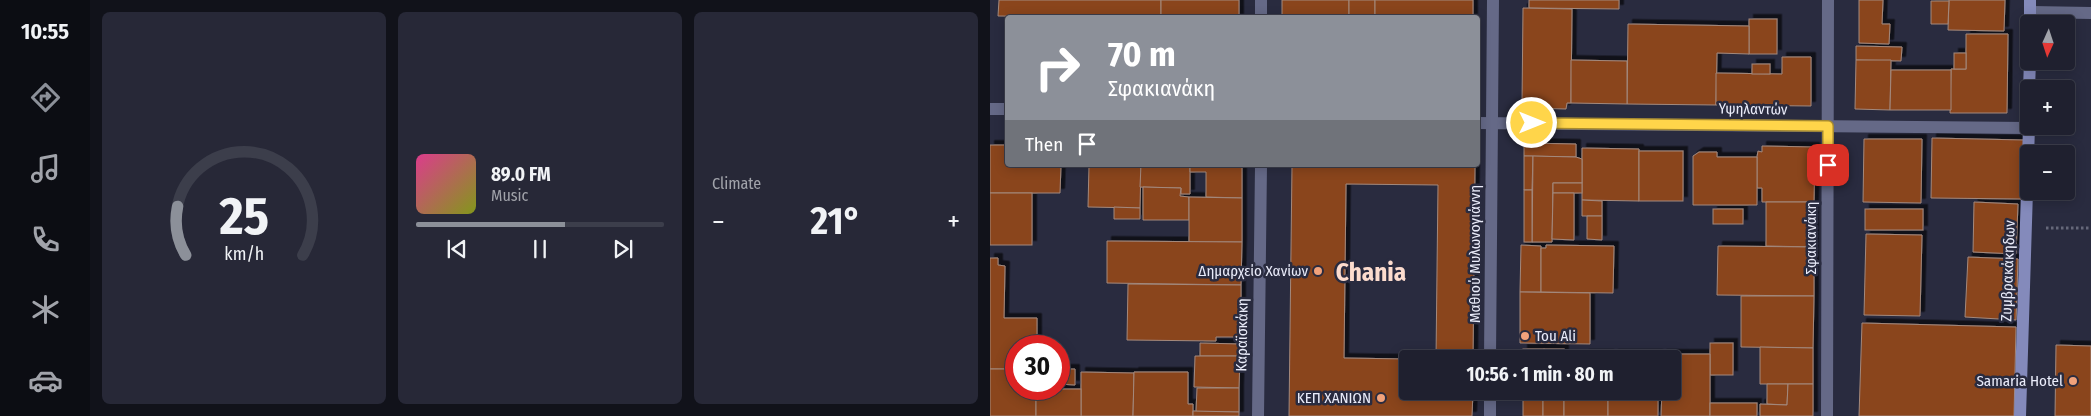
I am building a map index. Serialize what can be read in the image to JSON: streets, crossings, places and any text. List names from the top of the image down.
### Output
{
  "streets": {
    "main road": ["Ζυμβρακάκηδων"],
    "street": [
      "Υψηλαντών",
      "Σφακιανάκη",
      "Μαθιού Μυλωνογιάννη",
      "Καραϊσκάκη"
    ]
  },
  "crossings": [
    ["Υψηλαντών", "Σφακιανάκη"],
    ["Υψηλαντών", "Μαθιού Μυλωνογιάννη"]
  ],
  "districts": ["Chania"],
  "places": [
    "Δημαρχείο Χανίων",
    "Tou Ali",
    "Samaria Hotel",
    "ΚΕΠ ΧΑΝΙΩΝ"
  ],
  "north": "bottom",
  "page": {
    "tabs": "10:55",
    "tile": "Climate",
    "map_buttons": ["+", "−"],
    "turn": ["70 m", "Σφακιανάκη"],
    "then": "Then",
    "song": ["89.0 FM", "Music"],
    "heat": ["−", "21°", "+"],
    "limit": "30",
    "trip": "10:56 · 1 min · 80 m",
    "gauge": ["25", "km/h"]
  }
}
